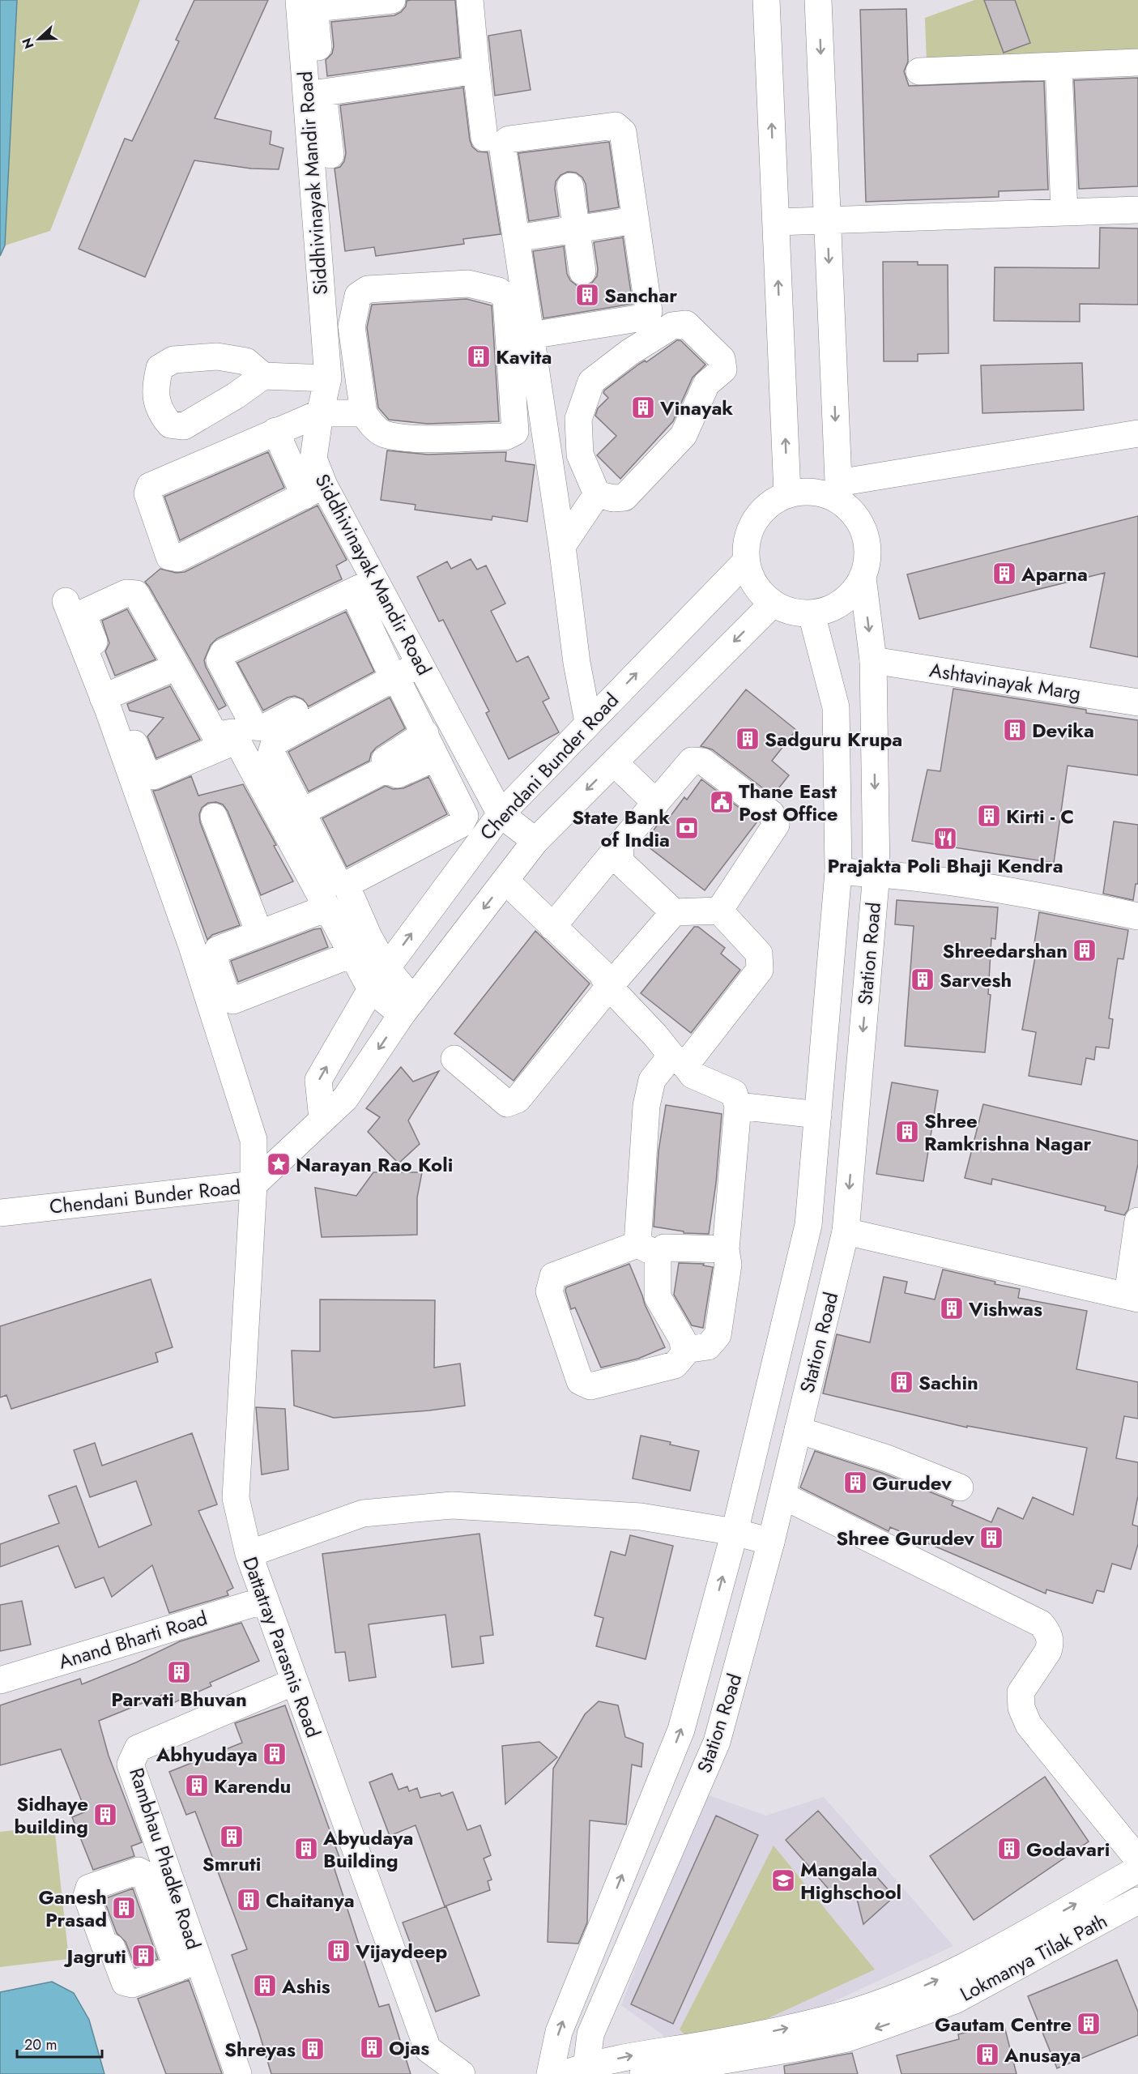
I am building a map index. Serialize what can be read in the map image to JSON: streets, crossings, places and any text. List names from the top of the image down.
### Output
{
  "streets": {
    "street": [
      "Siddhivinayak Mandir Road",
      "Ashtavinayak Marg",
      "Chendani Bunder Road",
      "Station Road",
      "Anand Bharti Road",
      "Dattatray Parasnis Road",
      "Rambhau Phadke Road",
      "Lokmanya Tilak Path"
    ]
  },
  "crossings": [
    ["Siddhivinayak Mandir Road", "Chendani Bunder Road"],
    ["Ashtavinayak Marg", "Station Road"],
    ["Chendani Bunder Road", "Station Road"],
    ["Chendani Bunder Road", "Dattatray Parasnis Road"],
    ["Anand Bharti Road", "Dattatray Parasnis Road"],
    ["Dattatray Parasnis Road", "Rambhau Phadke Road"]
  ],
  "places": {
    "building": [
      "Sanchar",
      "Kavita",
      "Vinayak",
      "Aparna",
      "Devika",
      "Sadguru Krupa",
      "Kirti - C",
      "Shreedarshan",
      "Sarvesh",
      "Shree Ramkrishna Nagar",
      "Vishwas",
      "Sachin",
      "Gurudev",
      "Shree Gurudev",
      "Parvati Bhuvan",
      "Abhyudaya",
      "Karendu",
      "Sidhaye building",
      "Smruti",
      "Abyudaya Building",
      "Godavari",
      "Chaitanya",
      "Ganesh Prasad",
      "Vijaydeep",
      "Jagruti",
      "Ashis",
      "Gautam Centre",
      "Ojas",
      "Shreyas",
      "Anusaya"
    ],
    "public building": ["Thane East Post Office"],
    "bank": ["State Bank of India"],
    "restaurant": ["Prajakta Poli Bhaji Kendra"],
    "place": ["Narayan Rao Koli"],
    "school or university": ["Mangala Highschool"]
  },
  "scale_bar": "20 m",
  "north": "left"
}
